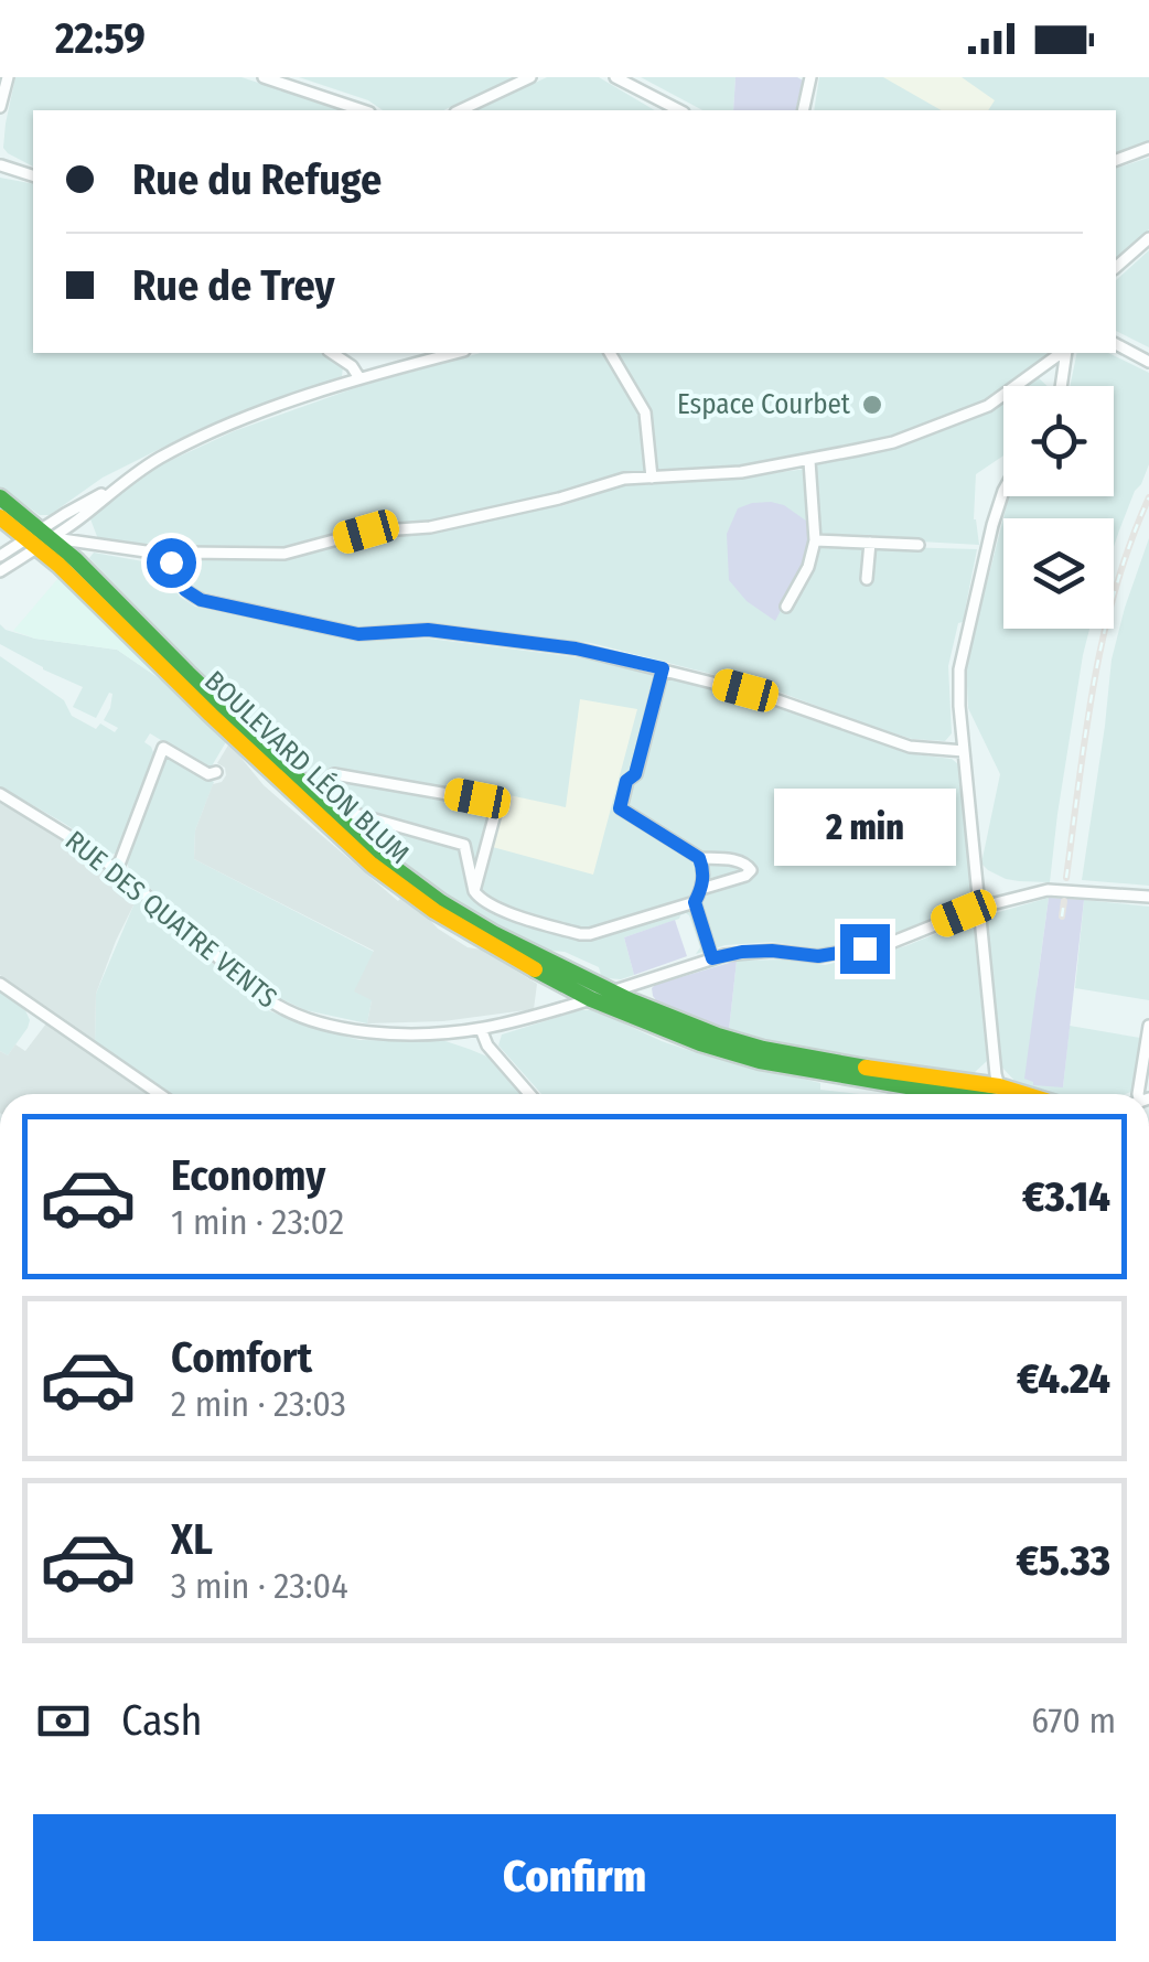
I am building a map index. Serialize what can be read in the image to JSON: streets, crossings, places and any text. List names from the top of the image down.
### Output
{
  "streets": {
    "main road": ["BOULEVARD LÉON BLUM"],
    "street": ["RUE DES QUATRE VENTS"]
  },
  "crossings": [
    ["BOULEVARD LÉON BLUM", "RUE DES QUATRE VENTS"]
  ],
  "places": ["Espace Courbet"],
  "page": {
    "status": "22:59",
    "banner": ["Rue du Refuge", "Rue de Trey"],
    "bubble": "2 min",
    "list": [
      {
        "name": "Economy",
        "note": "1 min · 23:02",
        "value": "€3.14"
      },
      {
        "name": "Comfort",
        "note": "2 min · 23:03",
        "value": "€4.24"
      },
      {
        "name": "XL",
        "note": "3 min · 23:04",
        "value": "€5.33"
      }
    ],
    "pay": ["Cash", "670 m"],
    "buttons": "Confirm"
  }
}
